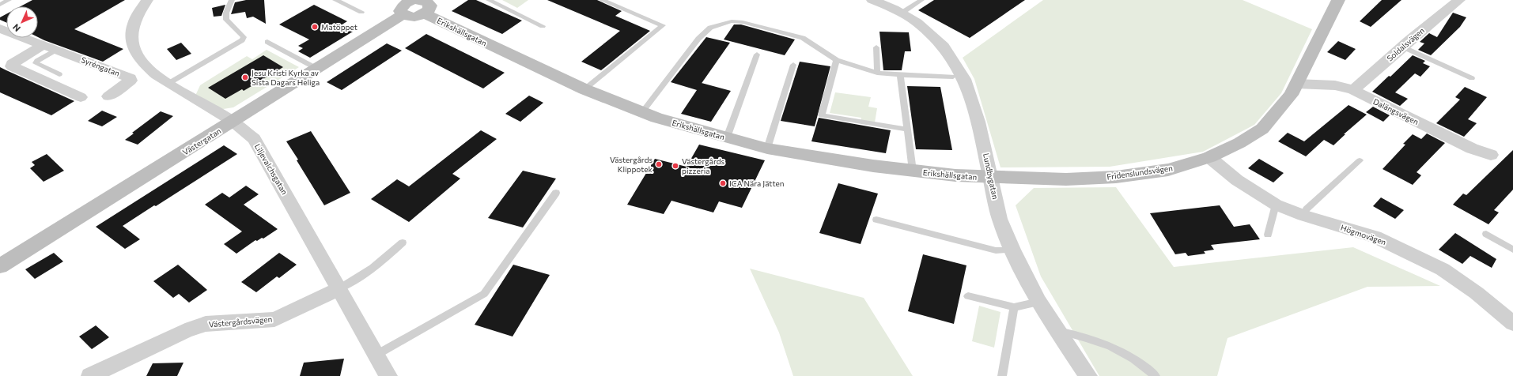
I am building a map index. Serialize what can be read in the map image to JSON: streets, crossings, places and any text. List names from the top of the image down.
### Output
{
  "streets": {
    "street": [
      "Erikshällsgatan",
      "Soldalsvägen",
      "Syréngatan",
      "Dalängsvägen",
      "Västergatan",
      "Liljevalchsgatan",
      "Fridenslundsvägen",
      "Lundbygatan",
      "Högmovägen",
      "Västergårdsvägen"
    ]
  },
  "crossings": [
    ["Erikshällsgatan", "Västergatan"],
    ["Erikshällsgatan", "Fridenslundsvägen"],
    ["Erikshällsgatan", "Lundbygatan"],
    ["Soldalsvägen", "Dalängsvägen"],
    ["Dalängsvägen", "Fridenslundsvägen"],
    ["Västergatan", "Liljevalchsgatan"],
    ["Liljevalchsgatan", "Västergårdsvägen"],
    ["Fridenslundsvägen", "Lundbygatan"],
    ["Fridenslundsvägen", "Högmovägen"]
  ],
  "places": [
    "Matöppet",
    "Jesu Kristi Kyrka av Sista Dagars Heliga",
    "Västergårds Klippotek",
    "Västergårds pizzeria",
    "ICA Nära Jätten"
  ],
  "north": "bottom left"
}
